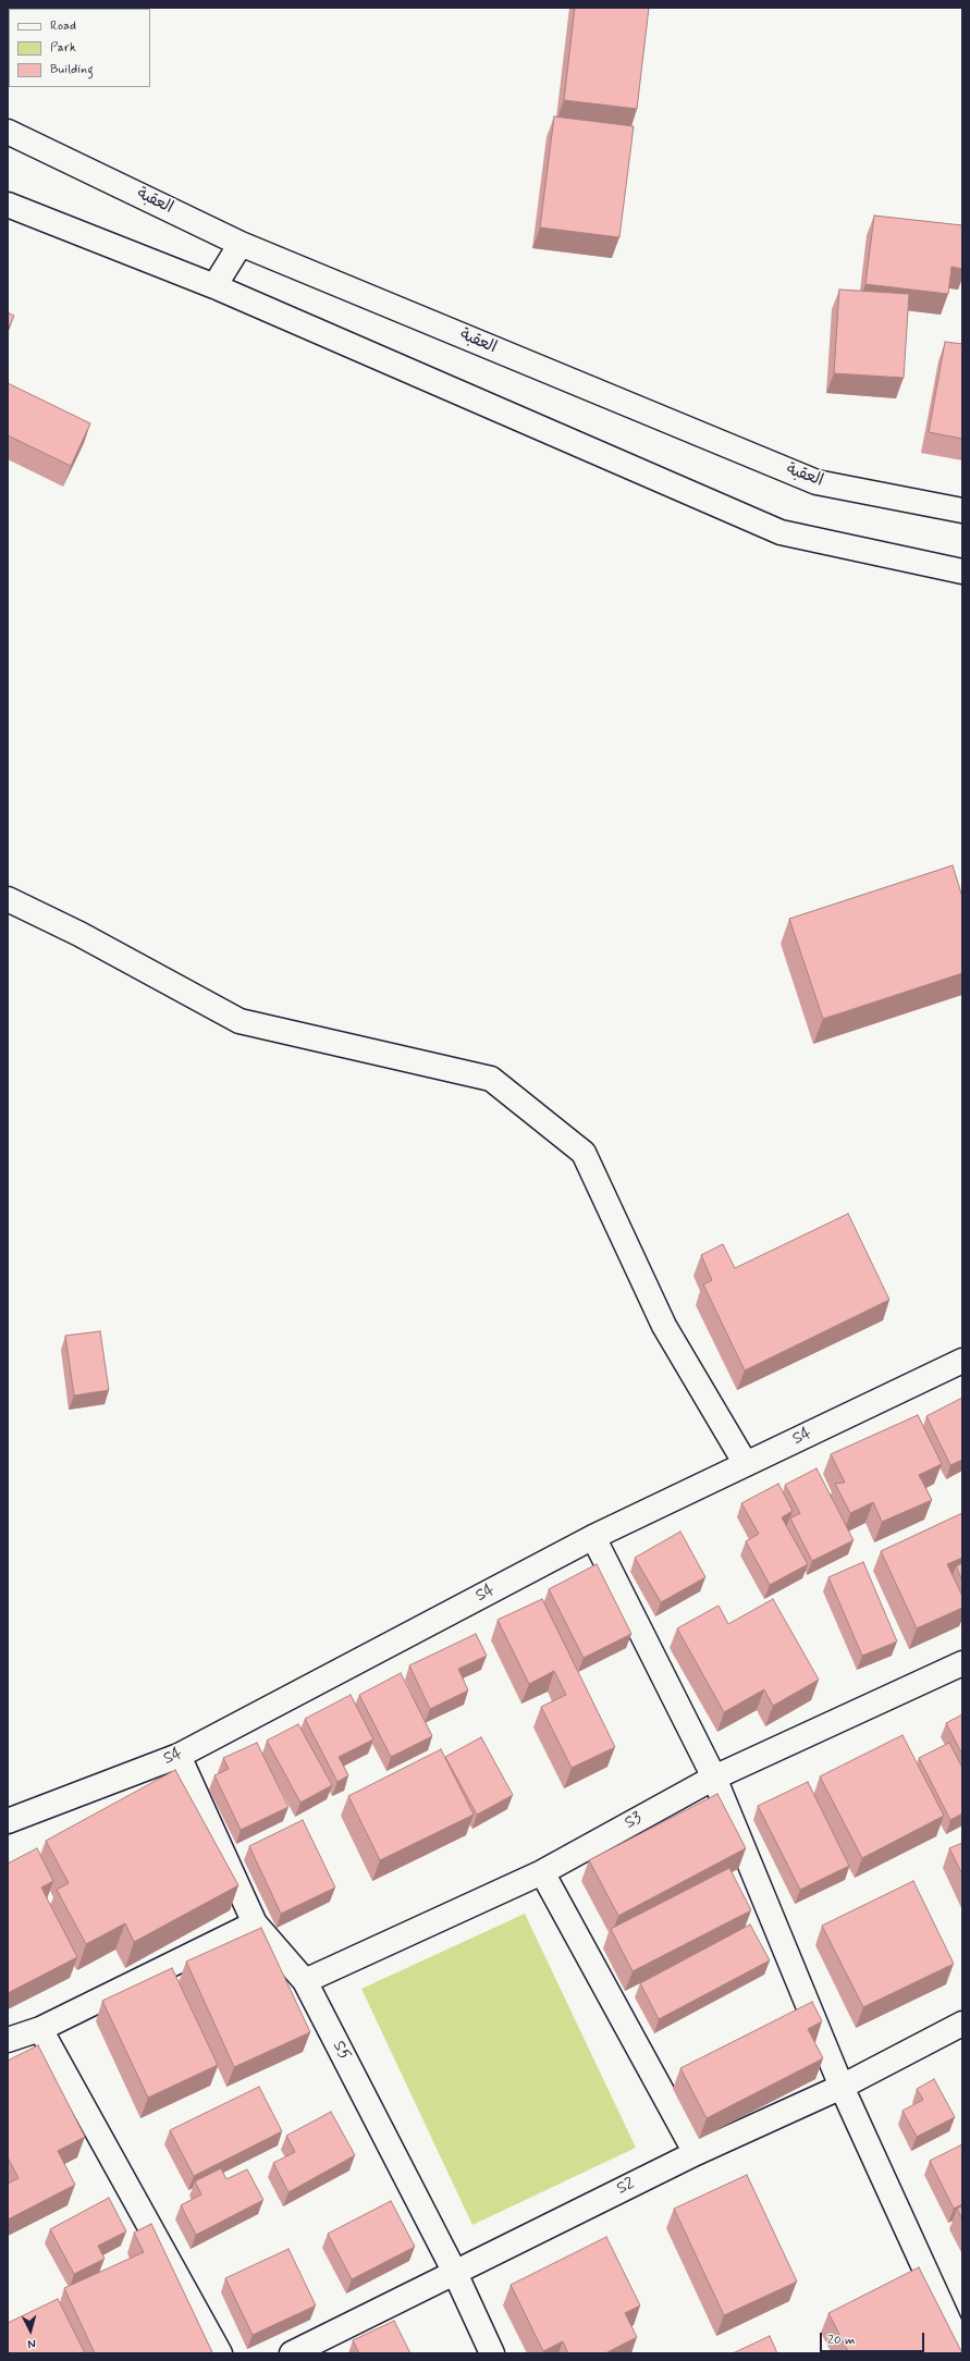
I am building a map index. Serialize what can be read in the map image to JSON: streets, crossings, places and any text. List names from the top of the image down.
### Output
{
  "streets": {
    "street": [
      "العقبة",
      "S4",
      "S3",
      "S5",
      "S2"
    ]
  },
  "crossings": [
    ["S4", "S5"],
    ["S3", "S5"],
    ["S5", "S2"]
  ],
  "legend": ["Road", "Park", "Building"],
  "scale_bar": "20 m",
  "north": "bottom"
}
